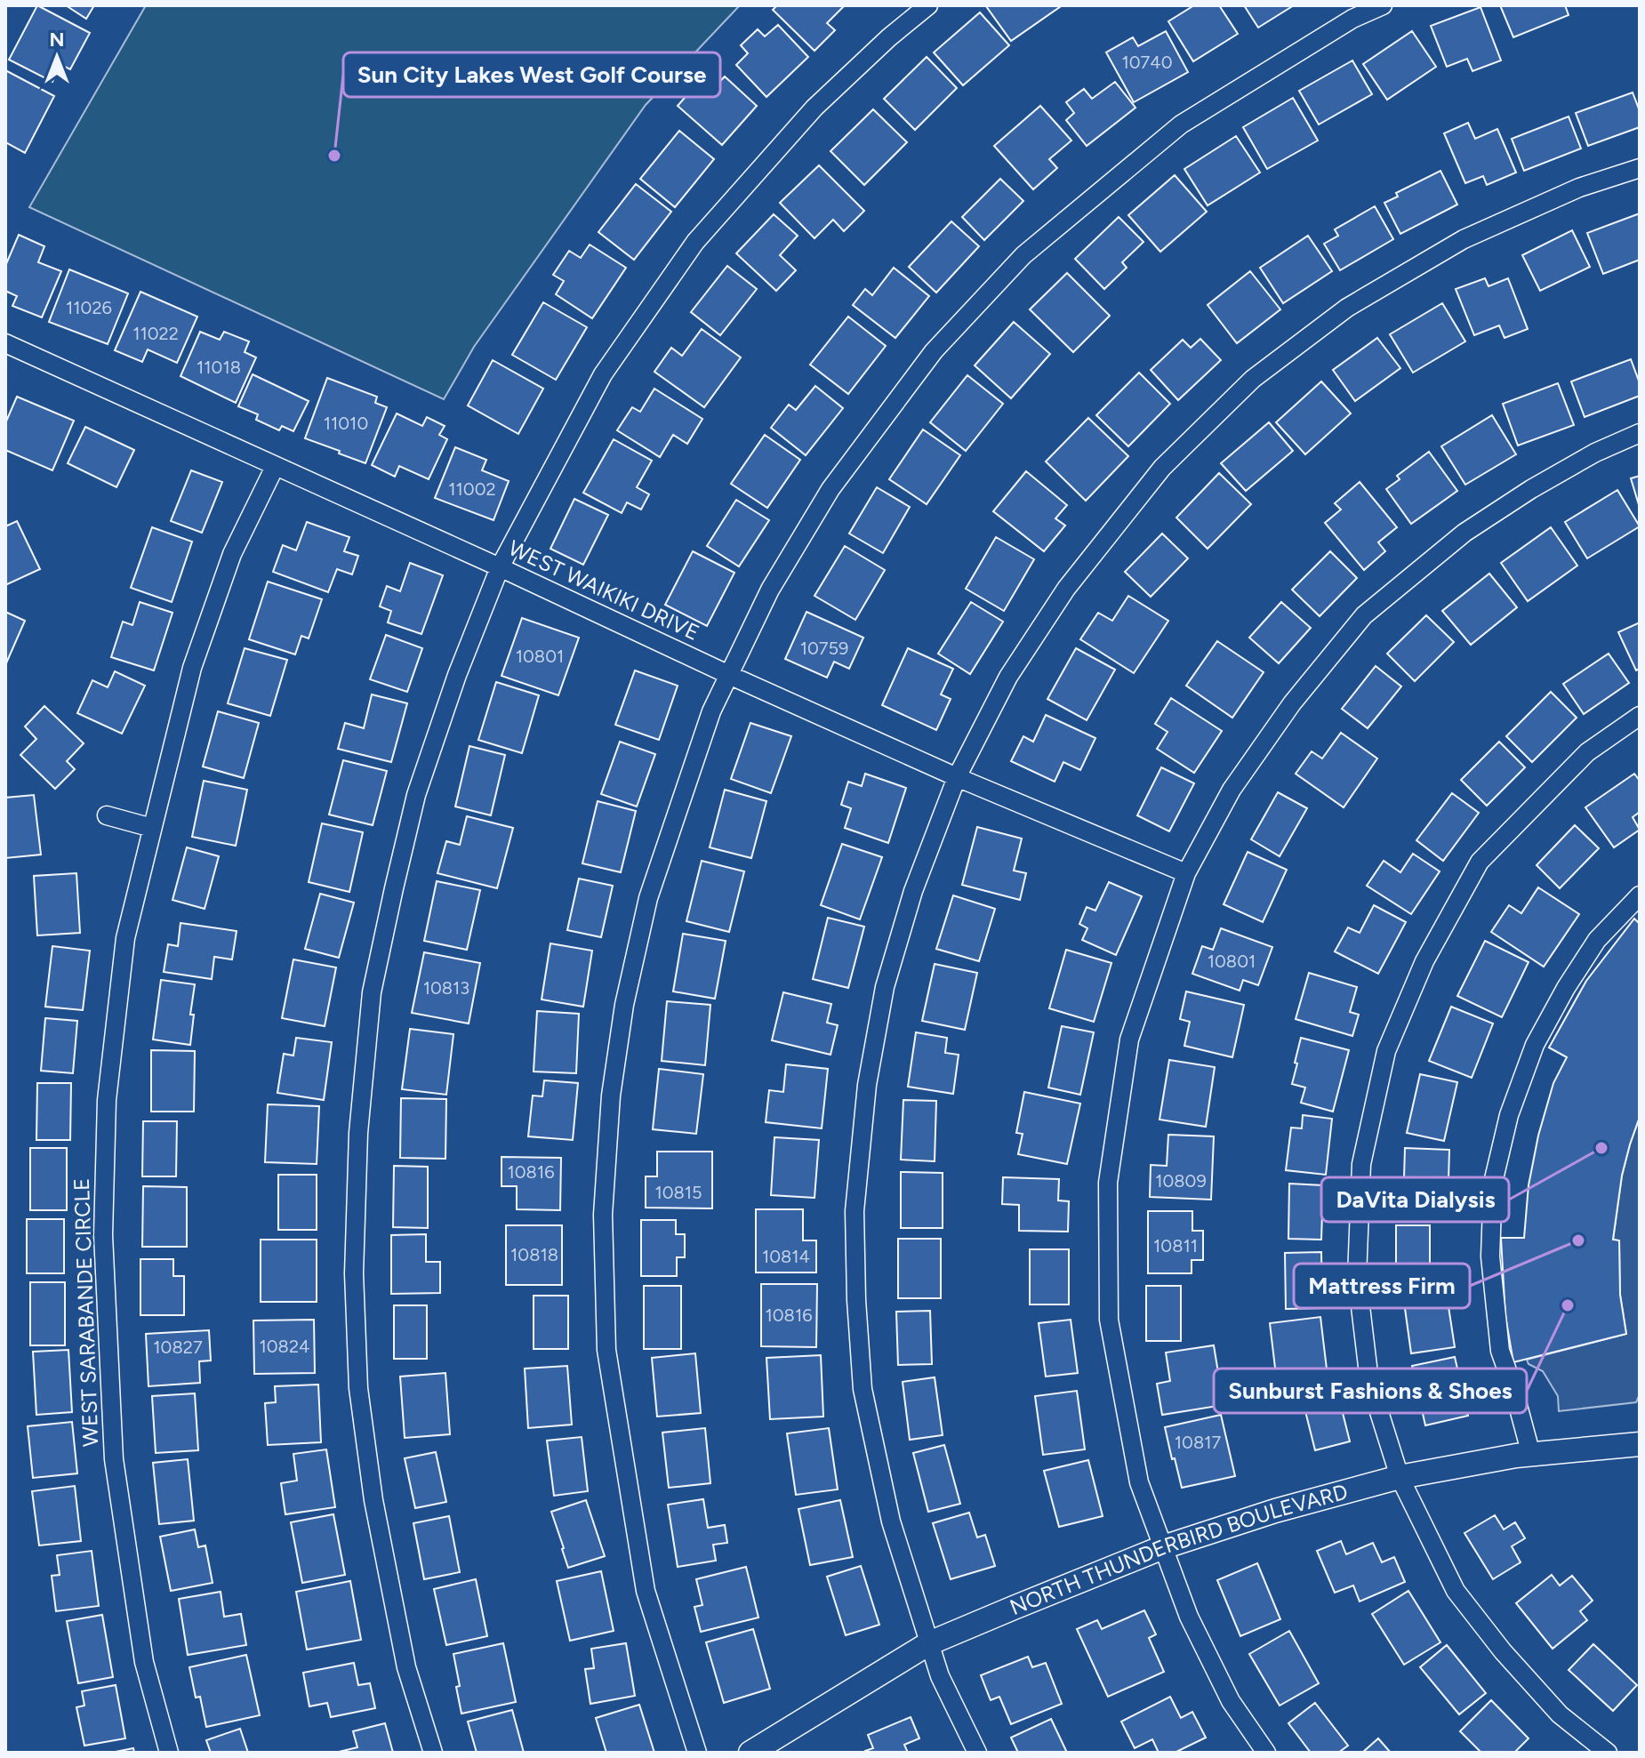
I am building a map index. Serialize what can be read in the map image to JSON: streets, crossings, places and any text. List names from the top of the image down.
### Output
{
  "streets": {
    "street": ["WEST WAIKIKI DRIVE", "WEST SARABANDE CIRCLE", "NORTH THUNDERBIRD BOULEVARD"]
  },
  "crossings": [
    ["WEST WAIKIKI DRIVE", "WEST SARABANDE CIRCLE"]
  ],
  "places": [
    "Sun City Lakes West Golf Course",
    "DaVita Dialysis",
    "Mattress Firm",
    "Sunburst Fashions & Shoes"
  ],
  "house_numbers": [
    "10740",
    "11026",
    "11022",
    "11018",
    "11010",
    "11002",
    "10759",
    "10801",
    "10801",
    "10813",
    "10816",
    "10809",
    "10815",
    "10811",
    "10818",
    "10814",
    "10816",
    "10824",
    "10827",
    "10817"
  ],
  "north": "top"
}
